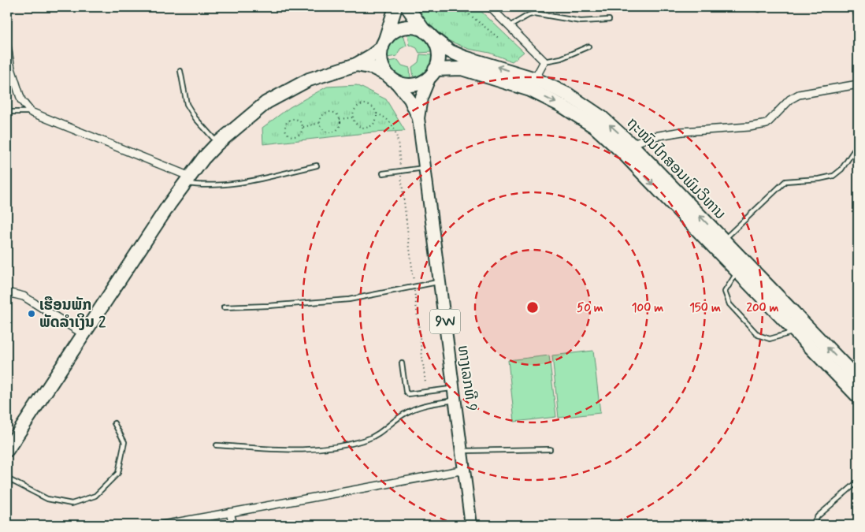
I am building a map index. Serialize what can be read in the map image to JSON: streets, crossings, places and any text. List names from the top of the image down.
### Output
{
  "streets": {
    "highway": ["ຖະໜົນໄກສອນພົມວິຫານ"],
    "main road": ["9W", "ທາງເລກທີ 9"]
  },
  "crossings": [
    ["ຖະໜົນໄກສອນພົມວິຫານ", "ທາງເລກທີ 9"]
  ],
  "places": ["ເຮືອນພັກ ພັດລຳເງິນ 2"],
  "rings": [
    "50 m",
    "100 m",
    "150 m",
    "200 m"
  ]
}
